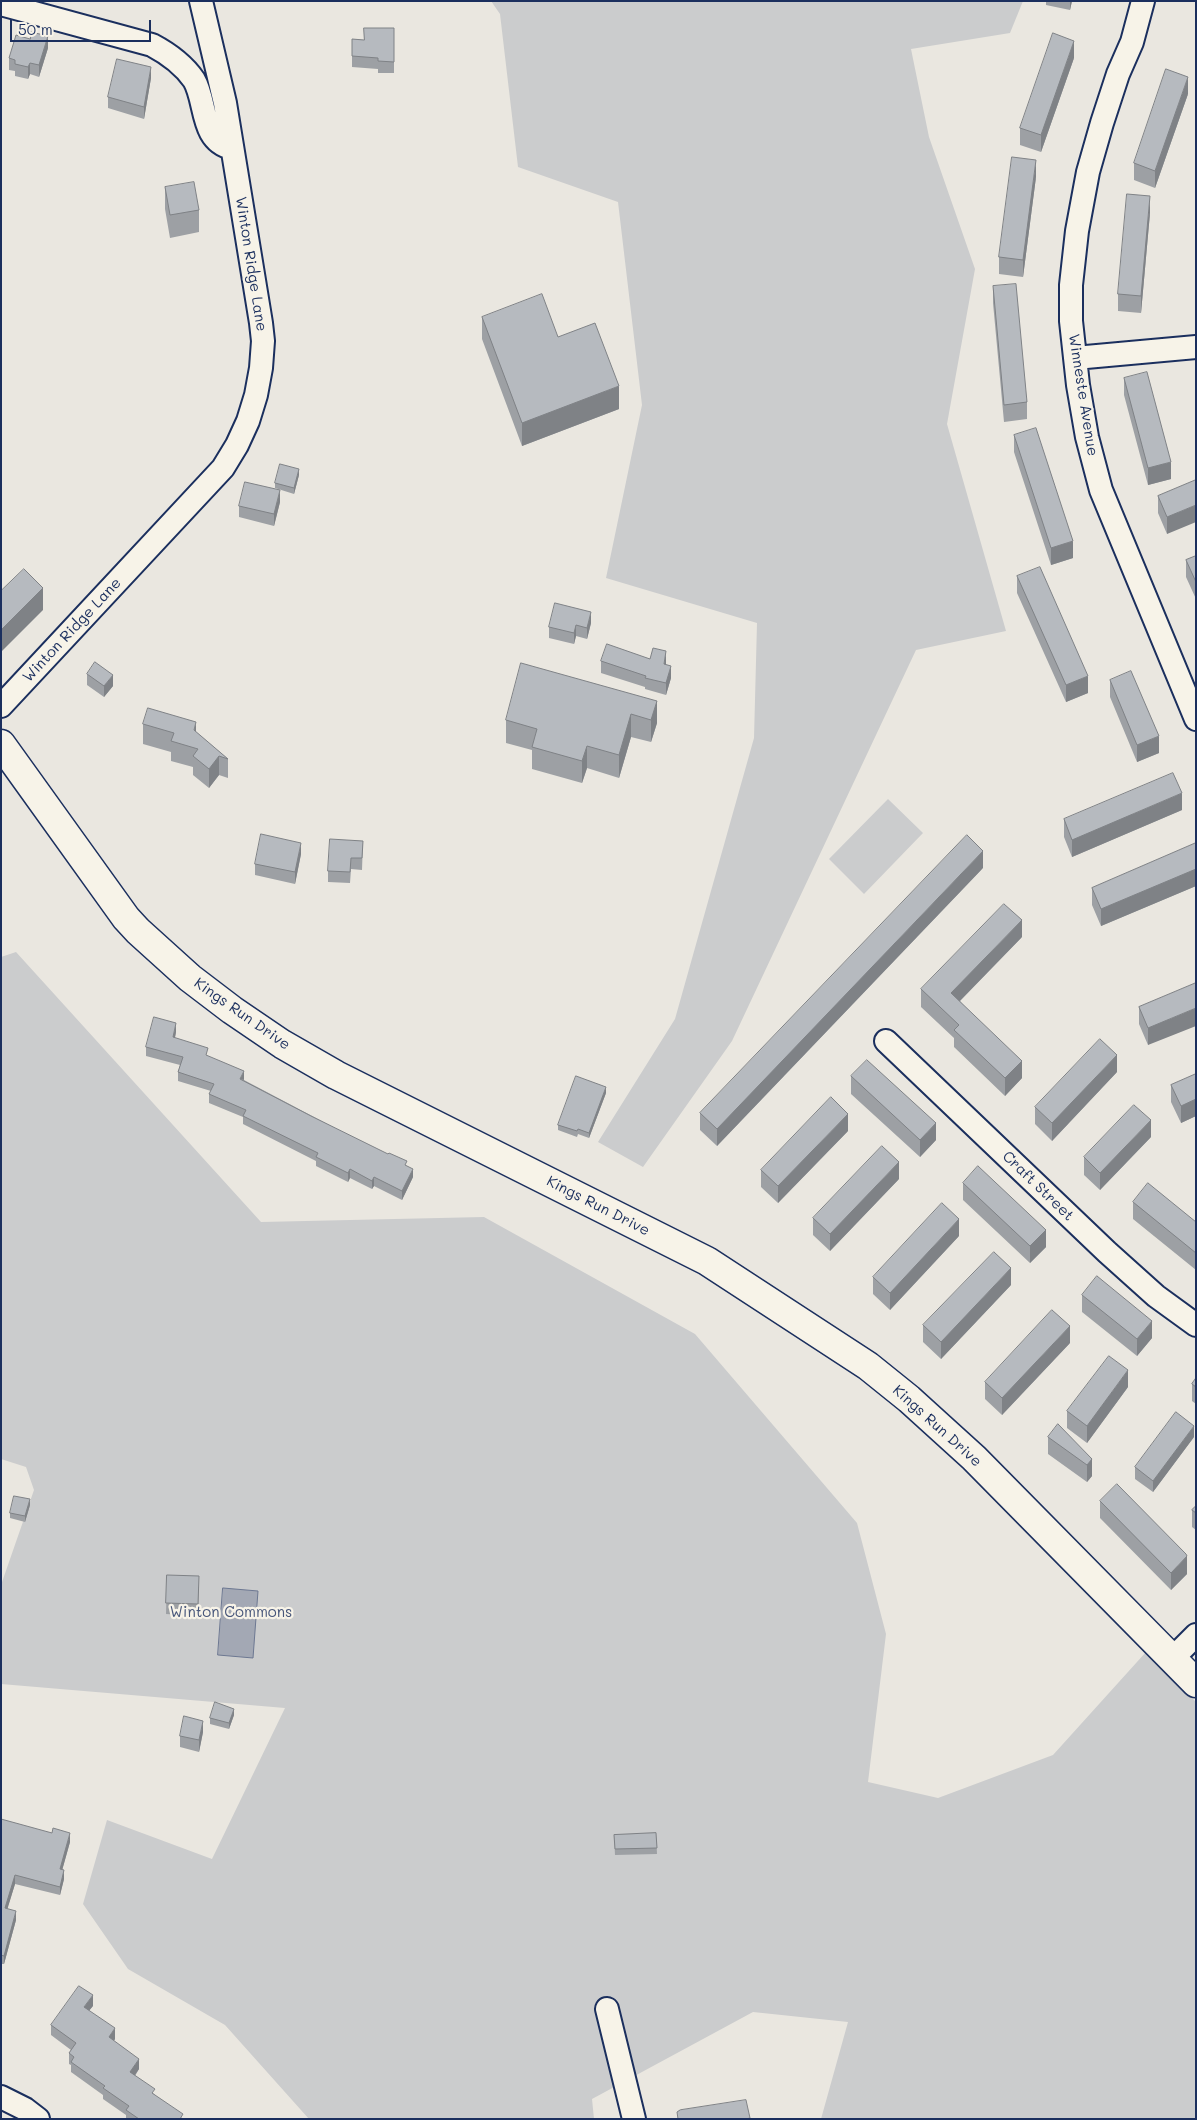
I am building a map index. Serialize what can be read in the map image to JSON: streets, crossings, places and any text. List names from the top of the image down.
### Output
{
  "streets": {
    "street": [
      "Winton Ridge Lane",
      "Winneste Avenue",
      "Kings Run Drive",
      "Craft Street"
    ]
  },
  "parks": ["Winton Commons"],
  "scale_bar": "50 m"
}
